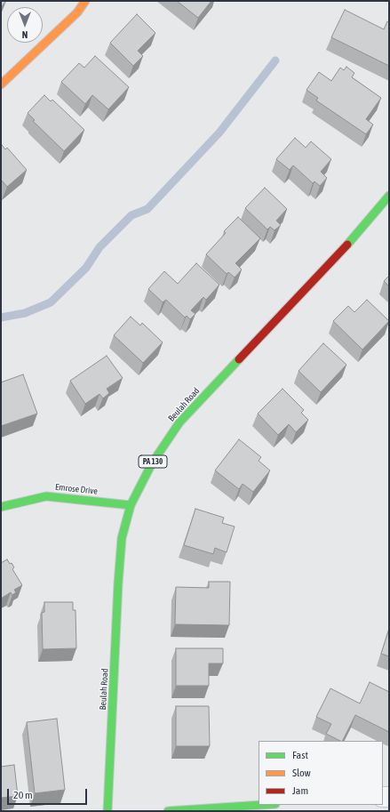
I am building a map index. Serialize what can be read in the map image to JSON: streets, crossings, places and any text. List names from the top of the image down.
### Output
{
  "streets": {
    "main road": ["Beulah Road", "PA 130", "Emrose Drive"]
  },
  "crossings": [
    ["Beulah Road", "Emrose Drive"]
  ],
  "legend": ["Fast", "Slow", "Jam"],
  "scale_bar": "20 m",
  "north": "bottom"
}
